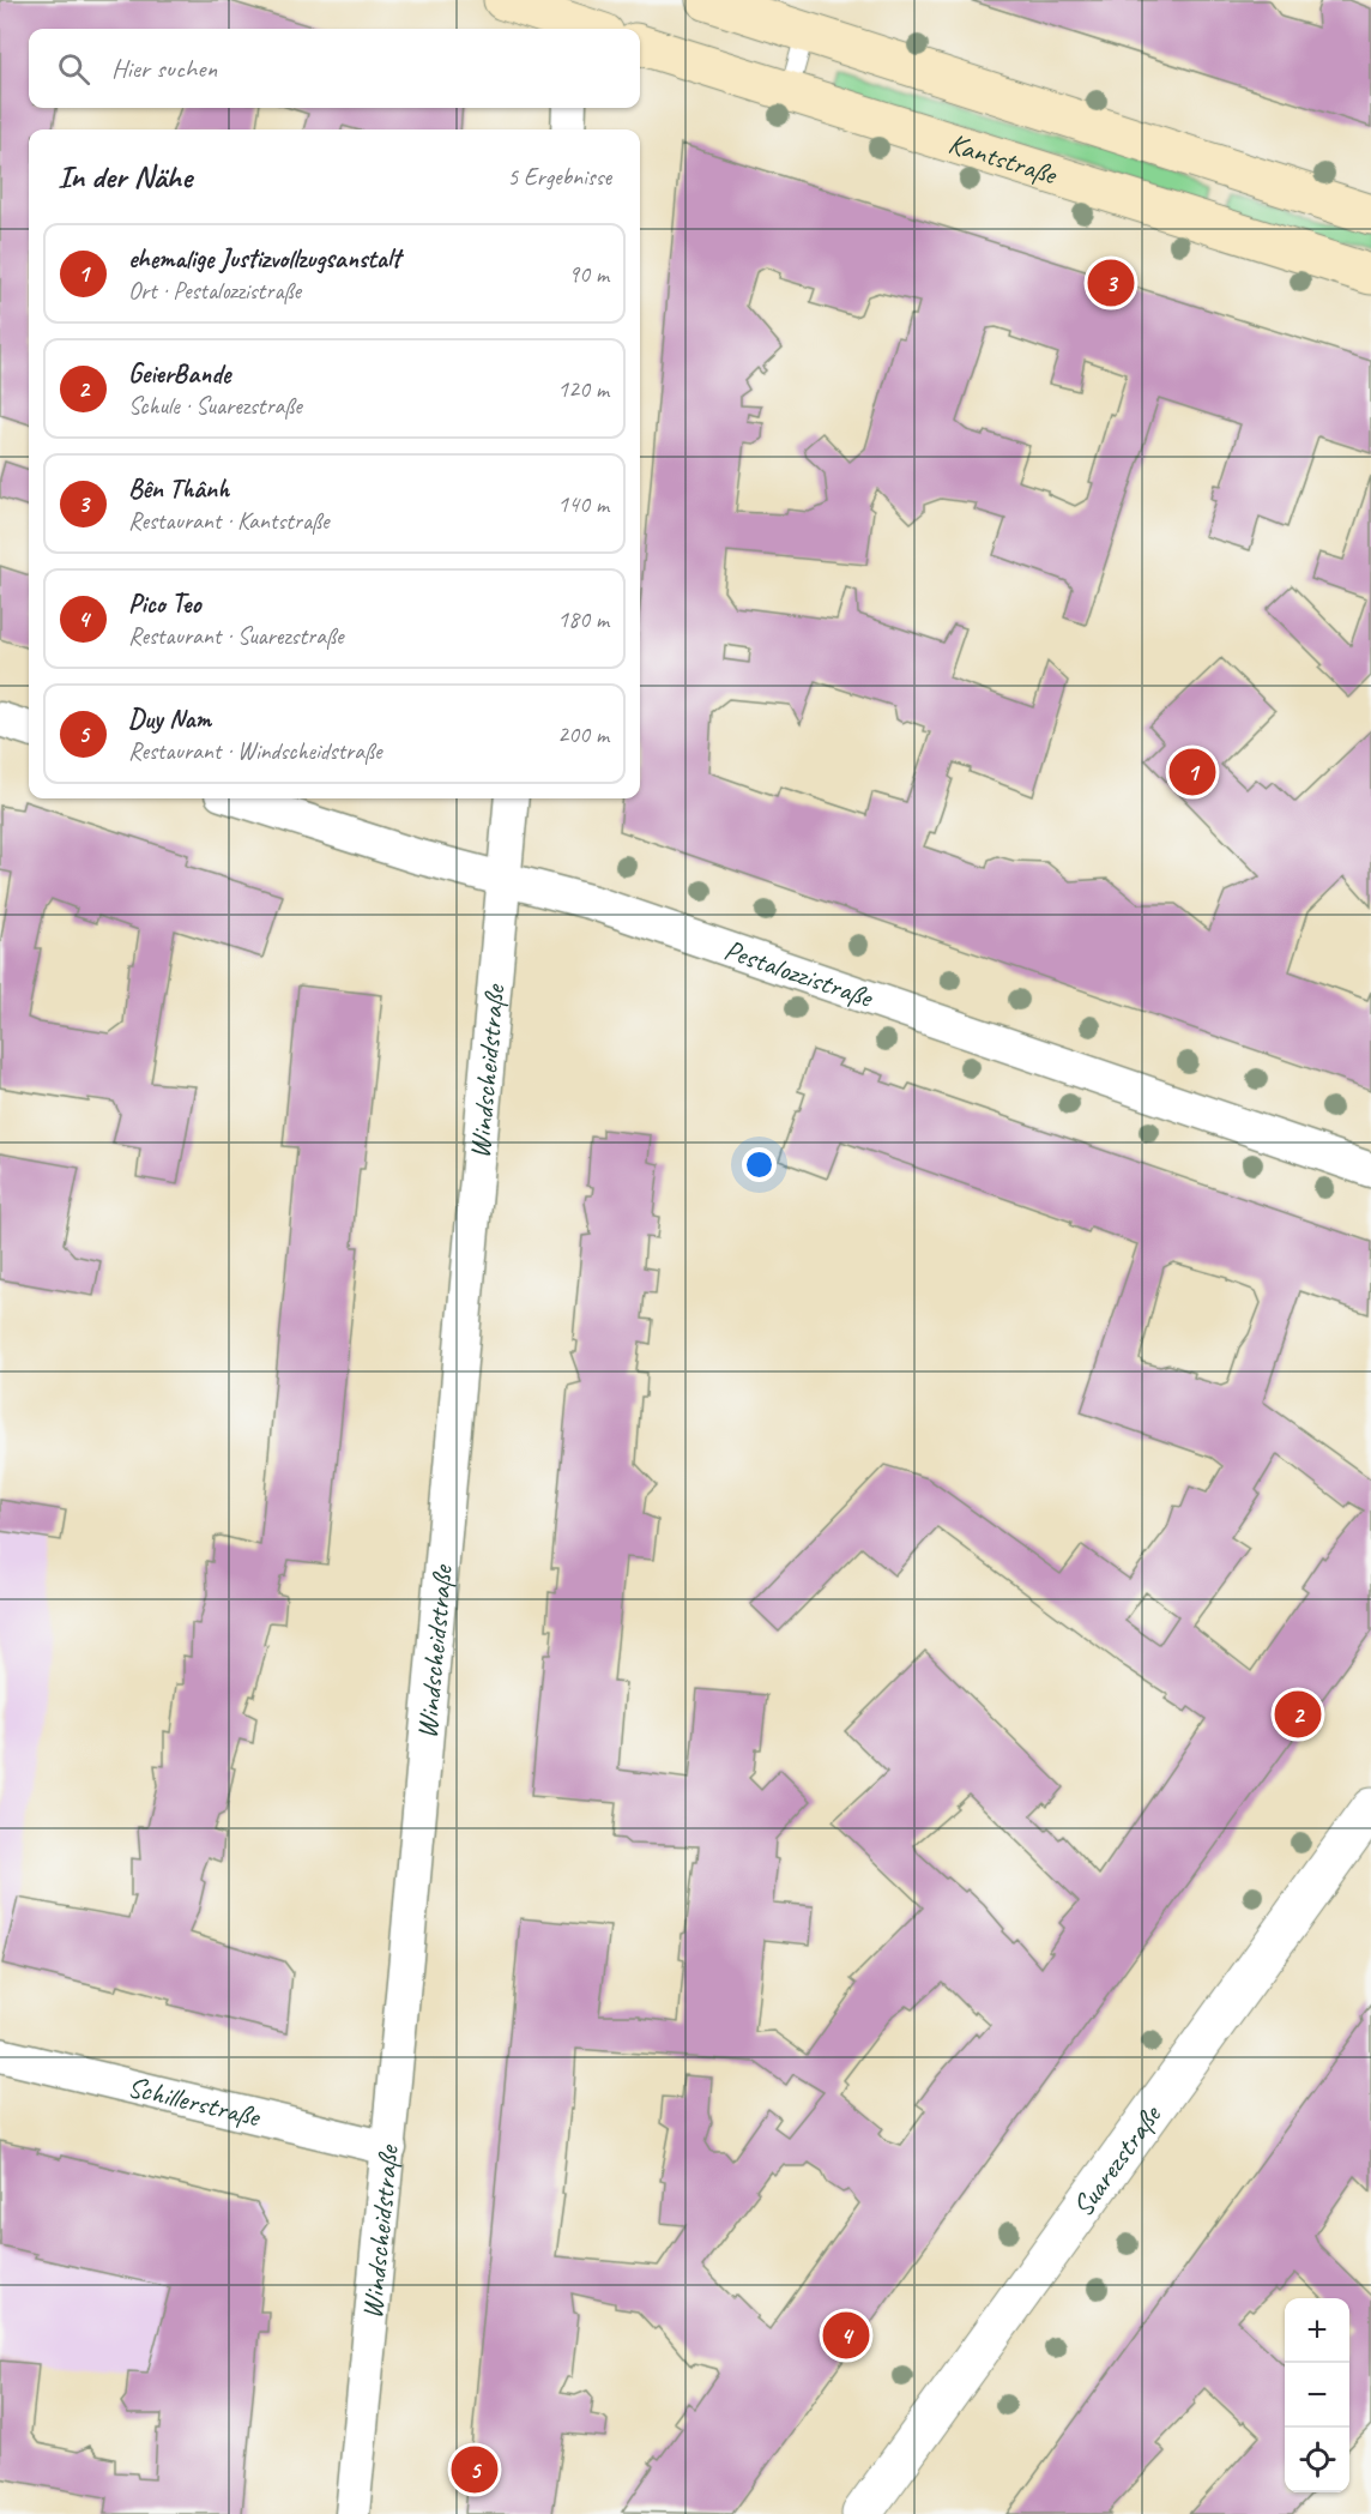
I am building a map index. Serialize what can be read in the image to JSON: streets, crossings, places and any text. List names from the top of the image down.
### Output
{
  "streets": {
    "main road": ["Kantstraße"],
    "street": [
      "Pestalozzistraße",
      "Windscheidstraße",
      "Schillerstraße",
      "Suarezstraße"
    ]
  },
  "crossings": [
    ["Pestalozzistraße", "Windscheidstraße"],
    ["Windscheidstraße", "Schillerstraße"]
  ],
  "page": {
    "search": "Hier suchen",
    "heading": ["In der Nähe", "5 Ergebnisse"],
    "list": [
      {
        "mark": "1",
        "name": "ehemalige Justizvollzugsanstalt",
        "note": "Ort · Pestalozzistraße",
        "value": "90 m"
      },
      {
        "mark": "2",
        "name": "GeierBande",
        "note": "Schule · Suarezstraße",
        "value": "120 m"
      },
      {
        "mark": "3",
        "name": "Bên Thânh",
        "note": "Restaurant · Kantstraße",
        "value": "140 m"
      },
      {
        "mark": "4",
        "name": "Pico Teo",
        "note": "Restaurant · Suarezstraße",
        "value": "180 m"
      },
      {
        "mark": "5",
        "name": "Duy Nam",
        "note": "Restaurant · Windscheidstraße",
        "value": "200 m"
      }
    ],
    "pins": [
      "3",
      "1",
      "2",
      "4",
      "5"
    ],
    "map_buttons": ["+", "−"]
  }
}
